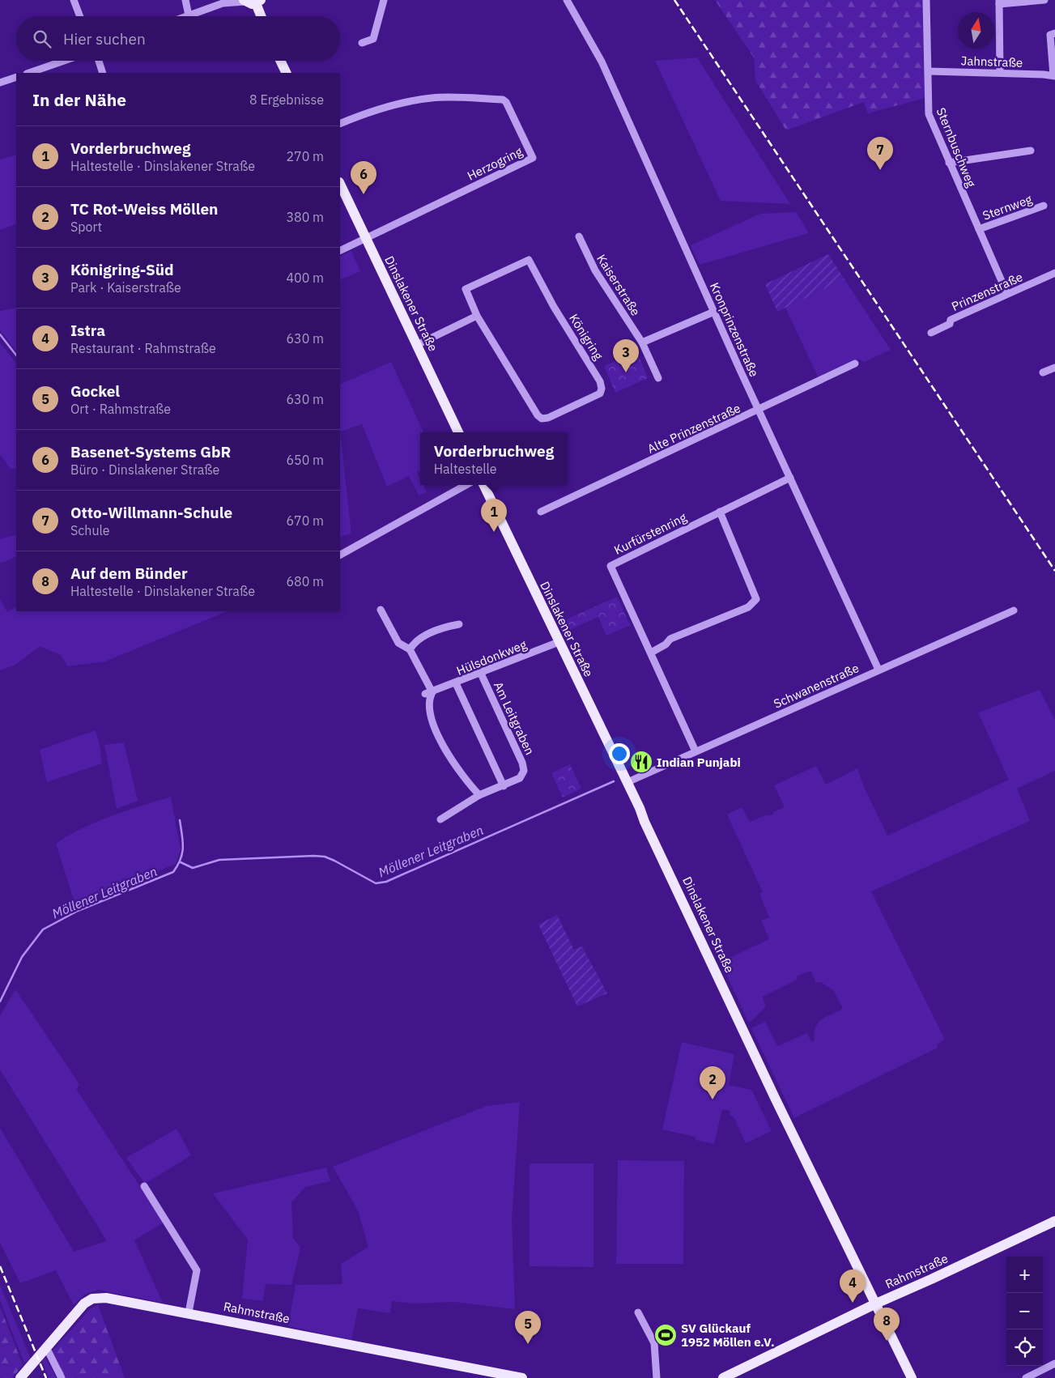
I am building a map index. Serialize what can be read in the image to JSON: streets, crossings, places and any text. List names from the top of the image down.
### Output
{
  "streets": {
    "main road": ["Dinslakener Straße", "Rahmstraße"],
    "street": [
      "Jahnstraße",
      "Sternbuschweg",
      "Herzogring",
      "Sternweg",
      "Kaiserstraße",
      "Prinzenstraße",
      "Kronprinzenstraße",
      "Königring",
      "Alte Prinzenstraße",
      "Kurfürstenring",
      "Hülsdonkweg",
      "Schwanenstraße",
      "Am Leitgraben"
    ]
  },
  "crossings": [
    ["Jahnstraße", "Sternbuschweg"],
    ["Sternbuschweg", "Sternweg"],
    ["Sternbuschweg", "Prinzenstraße"],
    ["Herzogring", "Dinslakener Straße"],
    ["Dinslakener Straße", "Hülsdonkweg"],
    ["Dinslakener Straße", "Schwanenstraße"],
    ["Dinslakener Straße", "Rahmstraße"],
    ["Kronprinzenstraße", "Alte Prinzenstraße"],
    ["Kronprinzenstraße", "Kurfürstenring"],
    ["Kronprinzenstraße", "Schwanenstraße"],
    ["Kurfürstenring", "Schwanenstraße"],
    ["Hülsdonkweg", "Am Leitgraben"]
  ],
  "water": ["Möllener Leitgraben"],
  "places": {
    "restaurant": ["Indian Punjabi"],
    "sports": ["SV Glückauf 1952 Möllen e.V."]
  },
  "north": "top",
  "page": {
    "search": "Hier suchen",
    "heading": ["In der Nähe", "8 Ergebnisse"],
    "list": [
      {
        "mark": "1",
        "name": "Vorderbruchweg",
        "note": "Haltestelle · Dinslakener Straße",
        "value": "270 m"
      },
      {
        "mark": "2",
        "name": "TC Rot-Weiss Möllen",
        "note": "Sport",
        "value": "380 m"
      },
      {
        "mark": "3",
        "name": "Königring-Süd",
        "note": "Park · Kaiserstraße",
        "value": "400 m"
      },
      {
        "mark": "4",
        "name": "Istra",
        "note": "Restaurant · Rahmstraße",
        "value": "630 m"
      },
      {
        "mark": "5",
        "name": "Gockel",
        "note": "Ort · Rahmstraße",
        "value": "630 m"
      },
      {
        "mark": "6",
        "name": "Basenet-Systems GbR",
        "note": "Büro · Dinslakener Straße",
        "value": "650 m"
      },
      {
        "mark": "7",
        "name": "Otto-Willmann-Schule",
        "note": "Schule",
        "value": "670 m"
      },
      {
        "mark": "8",
        "name": "Auf dem Bünder",
        "note": "Haltestelle · Dinslakener Straße",
        "value": "680 m"
      }
    ],
    "pins": [
      "7",
      "6",
      "3",
      "1",
      "2",
      "4",
      "8",
      "5"
    ],
    "popup": ["Vorderbruchweg", "Haltestelle"],
    "map_buttons": ["+", "−"]
  }
}
